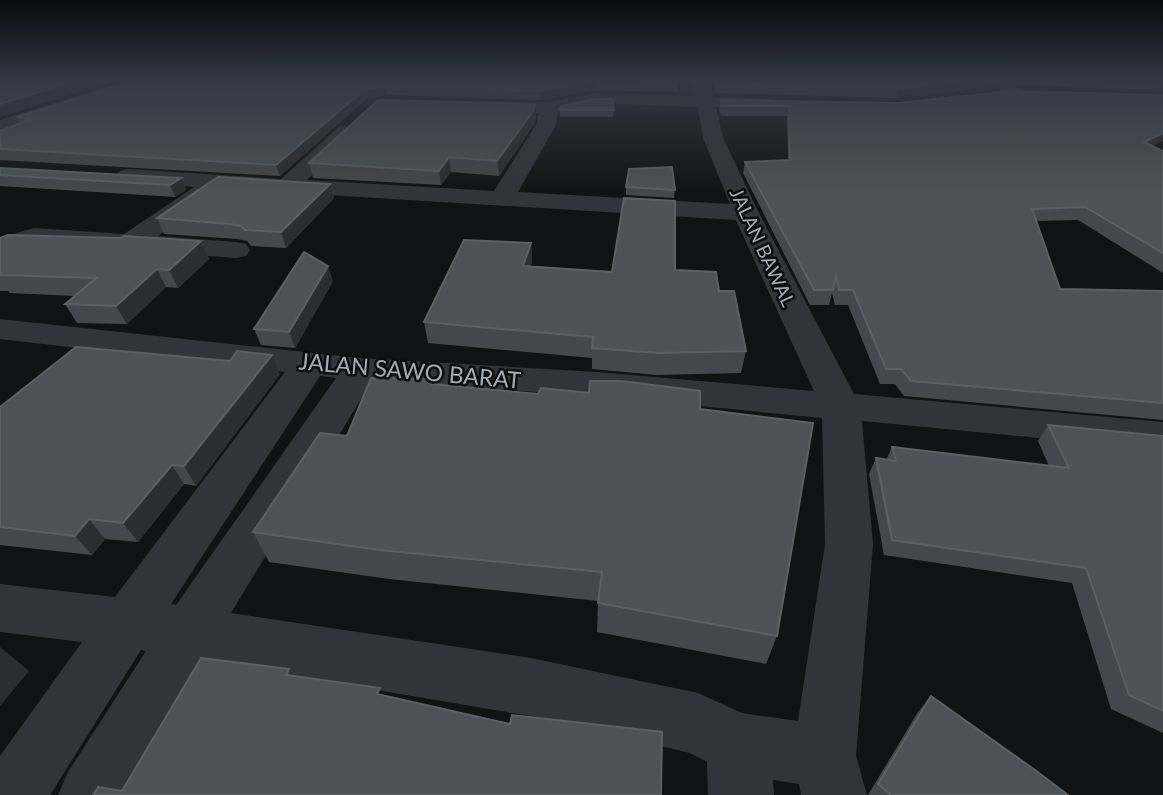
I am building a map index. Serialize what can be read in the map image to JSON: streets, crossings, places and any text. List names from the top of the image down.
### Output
{
  "streets": {
    "street": ["JALAN BAWAL", "JALAN SAWO BARAT"]
  },
  "crossings": [
    ["JALAN BAWAL", "JALAN SAWO BARAT"]
  ]
}
